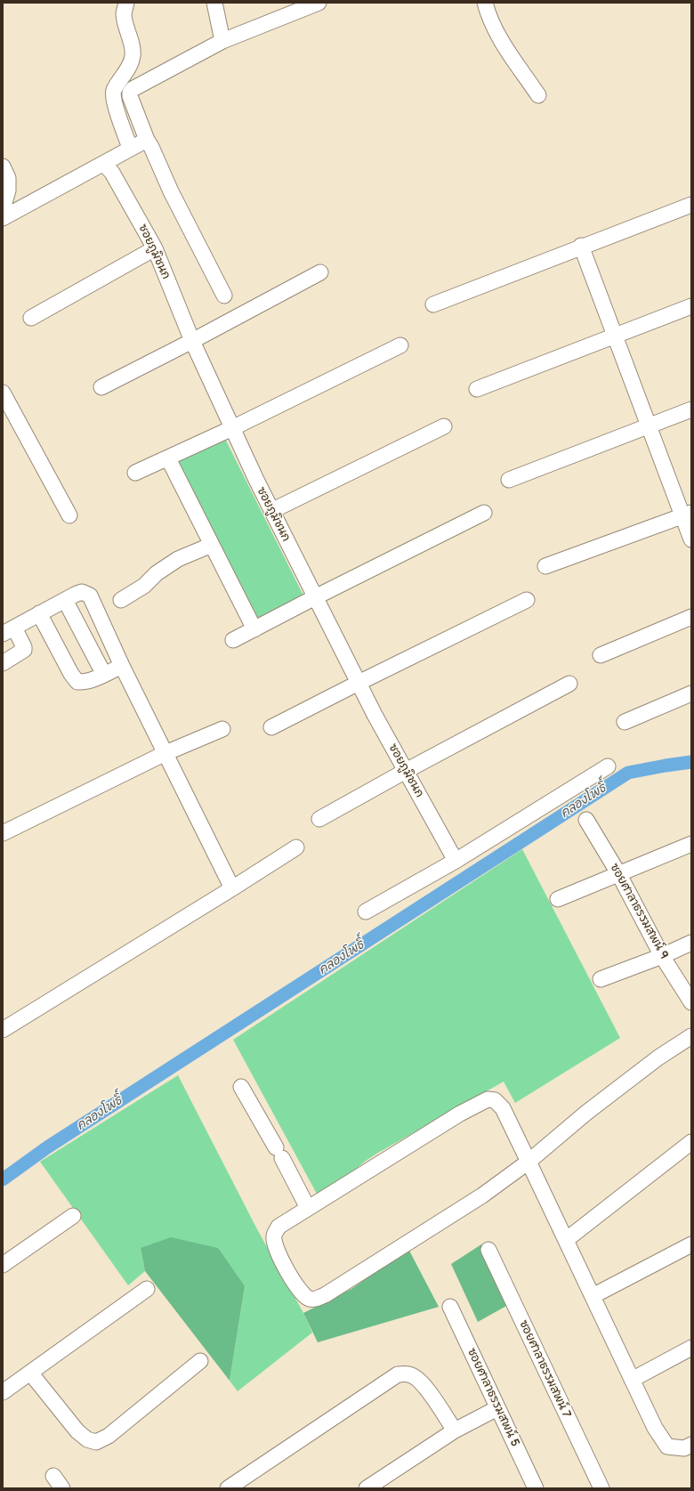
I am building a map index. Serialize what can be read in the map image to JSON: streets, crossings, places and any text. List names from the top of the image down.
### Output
{
  "streets": {
    "street": [
      "ซอยภูมิชนก",
      "ซอยศาลาธรรมสพน์ 9",
      "ซอยศาลาธรรมสพน์ 7",
      "ซอยศาลาธรรมสพน์ 5"
    ]
  },
  "water": ["คลองโพธิ์"]
}
